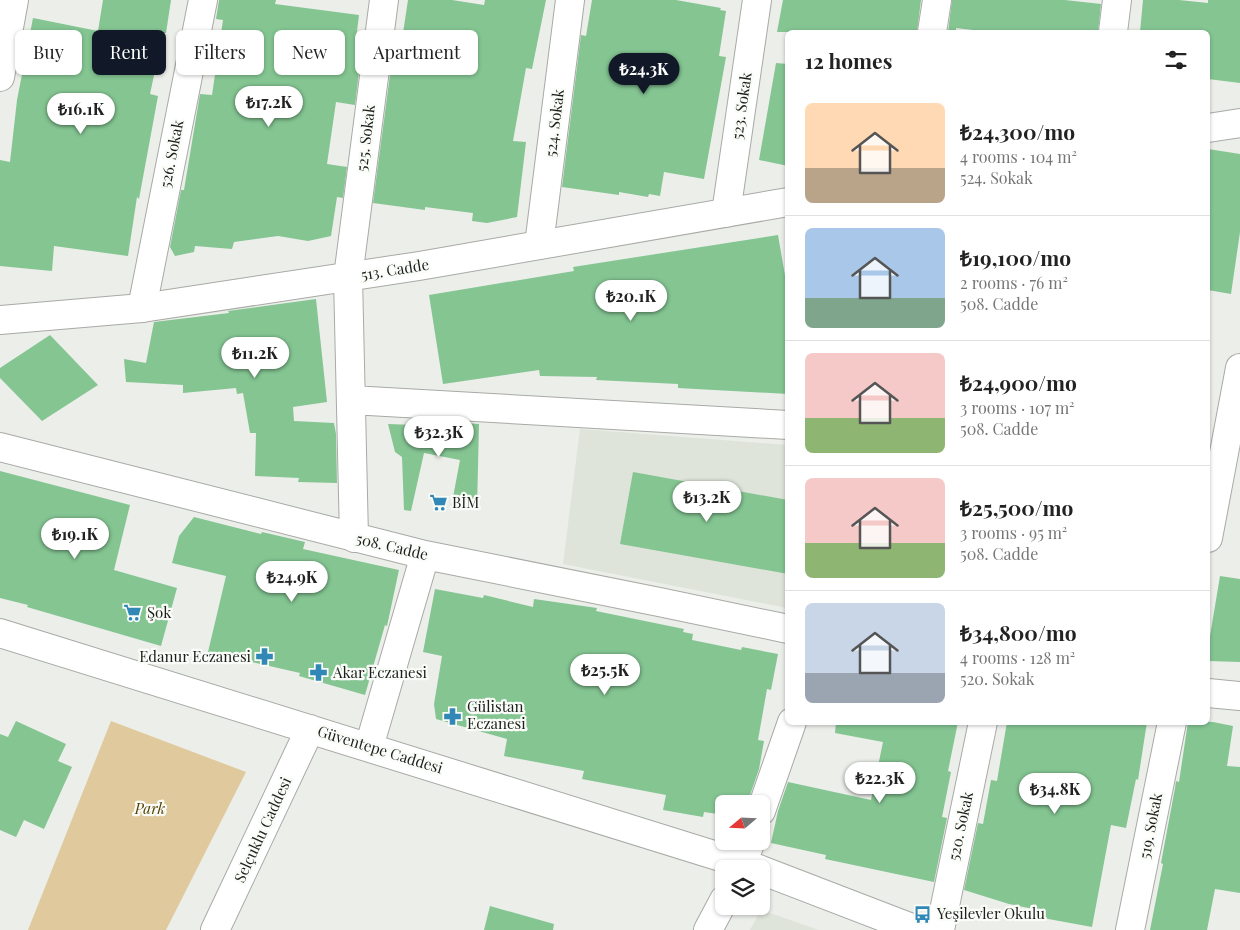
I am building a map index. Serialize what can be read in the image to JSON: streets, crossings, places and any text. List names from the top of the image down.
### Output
{
  "streets": {
    "street": [
      "523. Sokak",
      "524. Sokak",
      "525. Sokak",
      "526. Sokak",
      "513. Cadde",
      "508. Cadde",
      "Güventepe Caddesi",
      "520. Sokak",
      "519. Sokak",
      "Selçuklu Caddesi"
    ]
  },
  "crossings": [
    ["523. Sokak", "513. Cadde"],
    ["524. Sokak", "513. Cadde"],
    ["525. Sokak", "513. Cadde"],
    ["525. Sokak", "508. Cadde"],
    ["526. Sokak", "513. Cadde"],
    ["Güventepe Caddesi", "Selçuklu Caddesi"]
  ],
  "parks": ["Park"],
  "places": {
    "supermarket": ["BİM", "Şok"],
    "pharmacy": ["Edanur Eczanesi", "Akar Eczanesi", "Gülistan Eczanesi"],
    "bus stop": ["Yeşilevler Okulu"]
  },
  "north": "left",
  "page": {
    "chip": [
      "Buy",
      "Rent",
      "Filters",
      "New",
      "Apartment"
    ],
    "heading": "12 homes",
    "price": [
      "₺24.3K",
      "₺17.2K",
      "₺16.1K",
      "₺20.1K",
      "₺11.2K",
      "₺32.3K",
      "₺13.2K",
      "₺19.1K",
      "₺24.9K",
      "₺25.5K",
      "₺22.3K",
      "₺34.8K"
    ],
    "list": [
      {
        "name": "₺24,300/mo",
        "note": "4 rooms · 104 m² · 524. Sokak"
      },
      {
        "name": "₺19,100/mo",
        "note": "2 rooms · 76 m² · 508. Cadde"
      },
      {
        "name": "₺24,900/mo",
        "note": "3 rooms · 107 m² · 508. Cadde"
      },
      {
        "name": "₺25,500/mo",
        "note": "3 rooms · 95 m² · 508. Cadde"
      },
      {
        "name": "₺34,800/mo",
        "note": "4 rooms · 128 m² · 520. Sokak"
      }
    ]
  }
}
